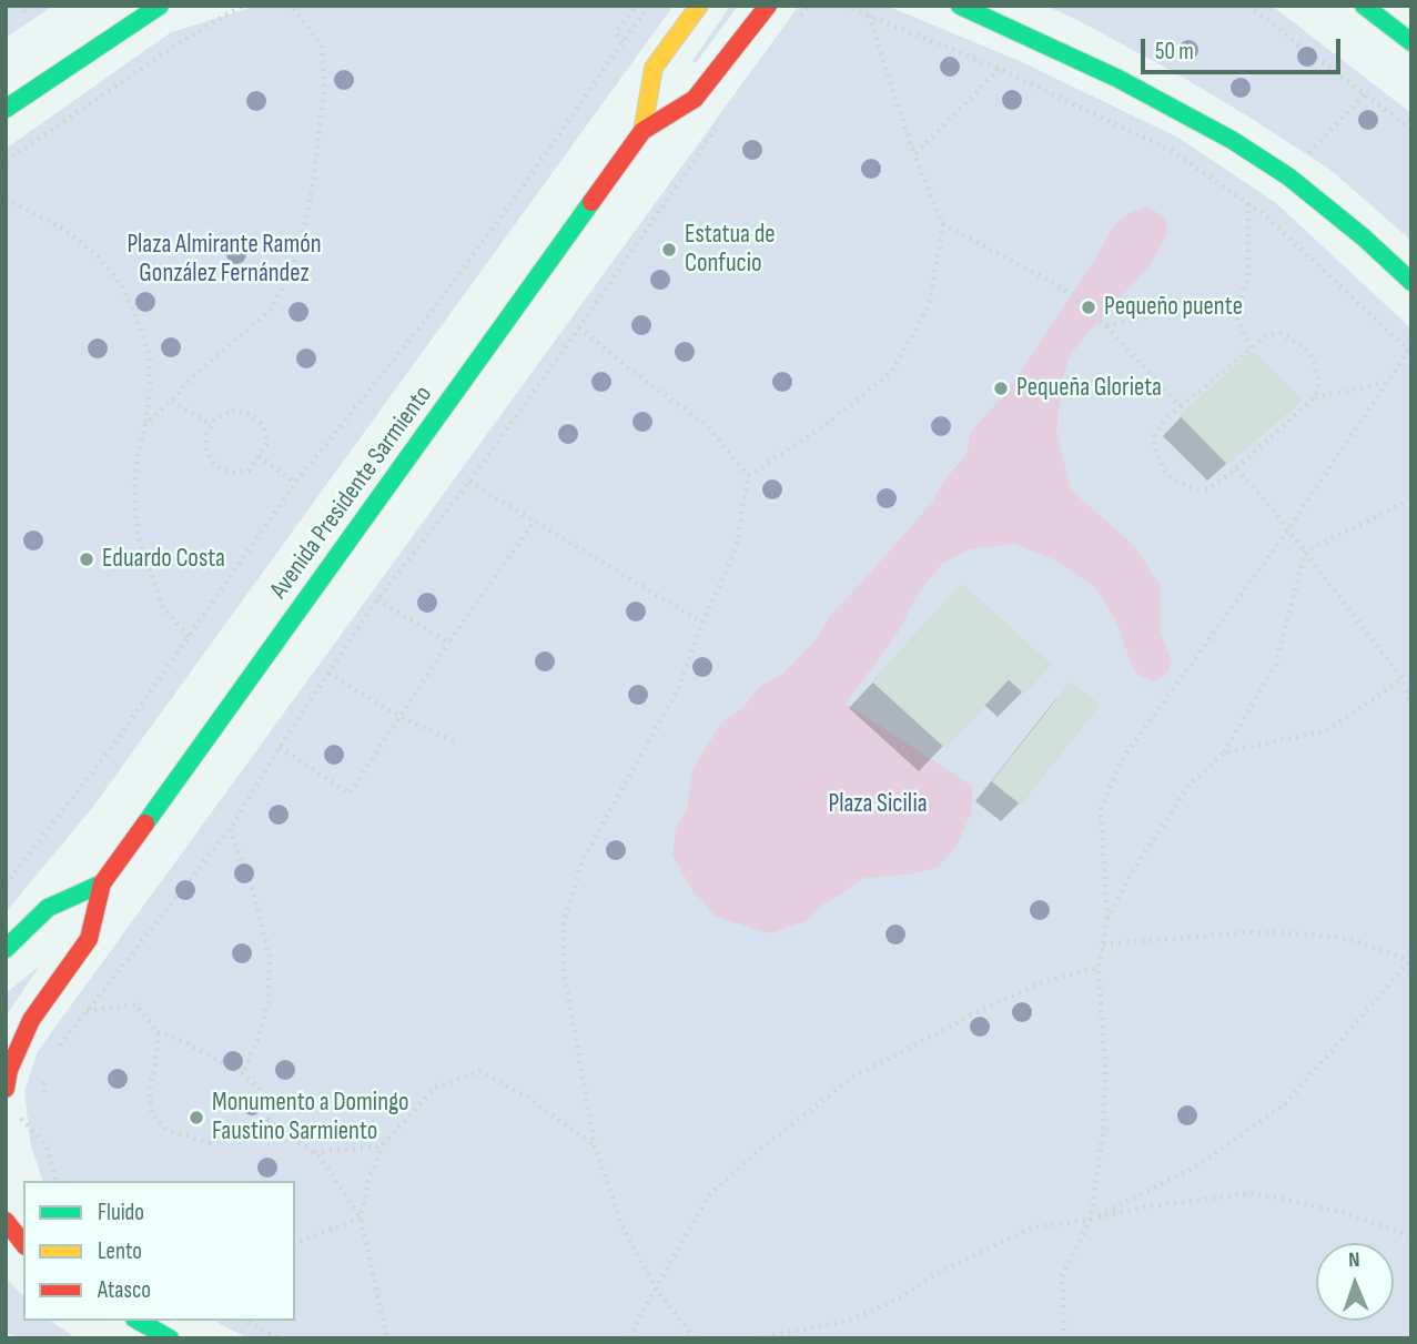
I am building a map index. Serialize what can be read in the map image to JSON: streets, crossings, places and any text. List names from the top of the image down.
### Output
{
  "streets": {
    "main road": ["Avenida Presidente Sarmiento"]
  },
  "parks": ["Plaza Almirante Ramón González Fernández", "Plaza Sicilia"],
  "places": [
    "Estatua de Confucio",
    "Pequeño puente",
    "Pequeña Glorieta",
    "Eduardo Costa",
    "Monumento a Domingo Faustino Sarmiento"
  ],
  "legend": ["Fluido", "Lento", "Atasco"],
  "scale_bar": "50 m",
  "north": "top"
}
